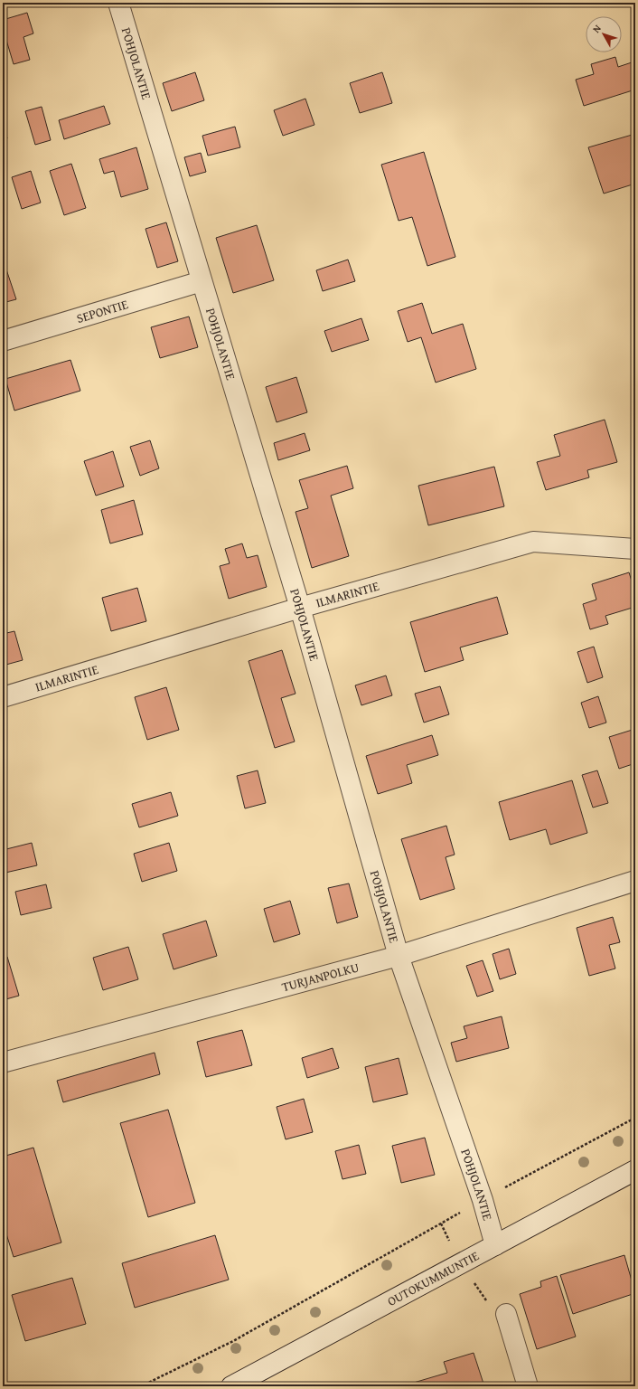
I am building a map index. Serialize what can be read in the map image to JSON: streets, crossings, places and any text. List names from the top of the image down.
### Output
{
  "streets": {
    "street": [
      "POHJOLANTIE",
      "SEPONTIE",
      "ILMARINTIE",
      "TURJANPOLKU",
      "OUTOKUMMUNTIE"
    ]
  },
  "crossings": [
    ["POHJOLANTIE", "SEPONTIE"],
    ["POHJOLANTIE", "ILMARINTIE"],
    ["POHJOLANTIE", "TURJANPOLKU"],
    ["POHJOLANTIE", "OUTOKUMMUNTIE"]
  ],
  "north": "top left"
}
